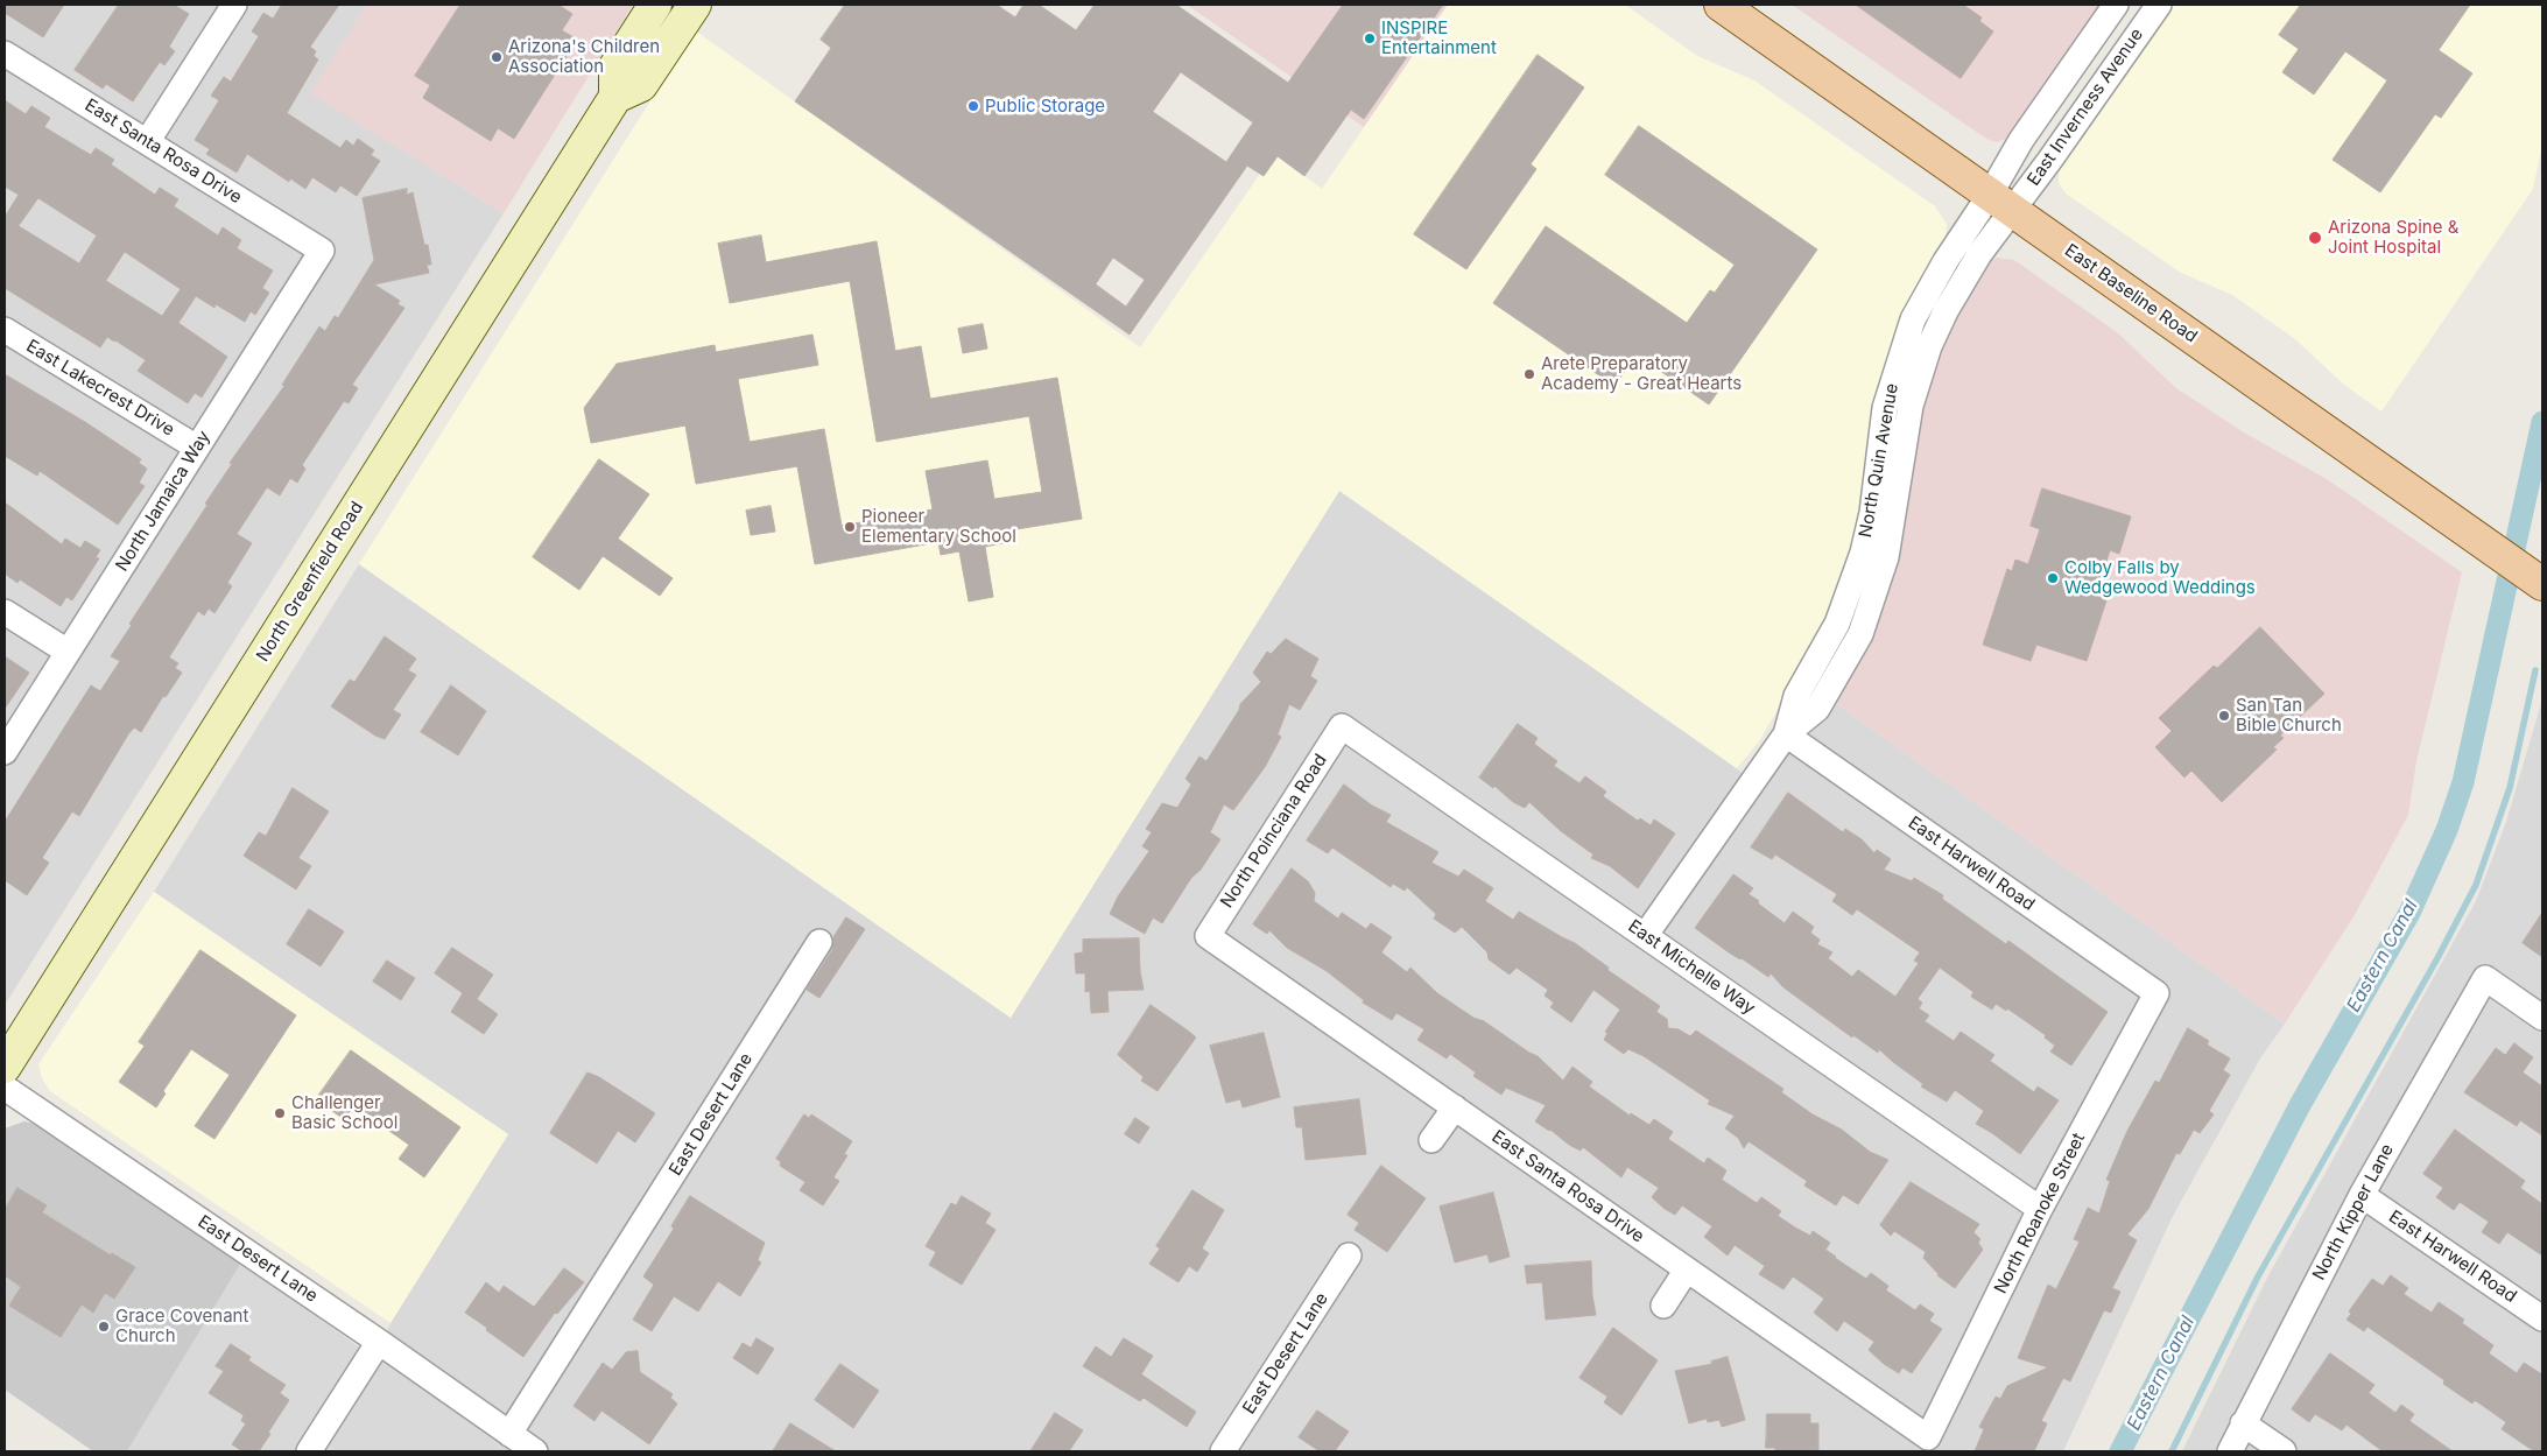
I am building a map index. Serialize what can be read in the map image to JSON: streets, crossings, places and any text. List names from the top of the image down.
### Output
{
  "streets": {
    "main road": ["East Baseline Road", "North Greenfield Road"],
    "street": [
      "East Inverness Avenue",
      "East Santa Rosa Drive",
      "East Lakecrest Drive",
      "North Quin Avenue",
      "North Jamaica Way",
      "North Poinciana Road",
      "East Harwell Road",
      "East Michelle Way",
      "East Desert Lane",
      "North Kipper Lane",
      "North Roanoke Street"
    ]
  },
  "crossings": [
    ["East Inverness Avenue", "East Baseline Road"],
    ["East Inverness Avenue", "North Quin Avenue"],
    ["East Santa Rosa Drive", "North Jamaica Way"],
    ["East Santa Rosa Drive", "North Poinciana Road"],
    ["East Santa Rosa Drive", "North Roanoke Street"],
    ["East Baseline Road", "North Quin Avenue"],
    ["East Lakecrest Drive", "North Jamaica Way"],
    ["North Quin Avenue", "East Harwell Road"],
    ["North Quin Avenue", "East Michelle Way"],
    ["North Poinciana Road", "East Michelle Way"],
    ["East Harwell Road", "North Kipper Lane"],
    ["East Harwell Road", "North Roanoke Street"],
    ["East Michelle Way", "North Roanoke Street"]
  ],
  "water": ["Eastern Canal"],
  "places": [
    "INSPIRE Entertainment",
    "Arizona's Children Association",
    "Public Storage",
    "Arizona Spine & Joint Hospital",
    "Arete Preparatory Academy - Great Hearts",
    "Pioneer Elementary School",
    "Colby Falls by Wedgewood Weddings",
    "San Tan Bible Church",
    "Challenger Basic School",
    "Grace Covenant Church"
  ]
}
